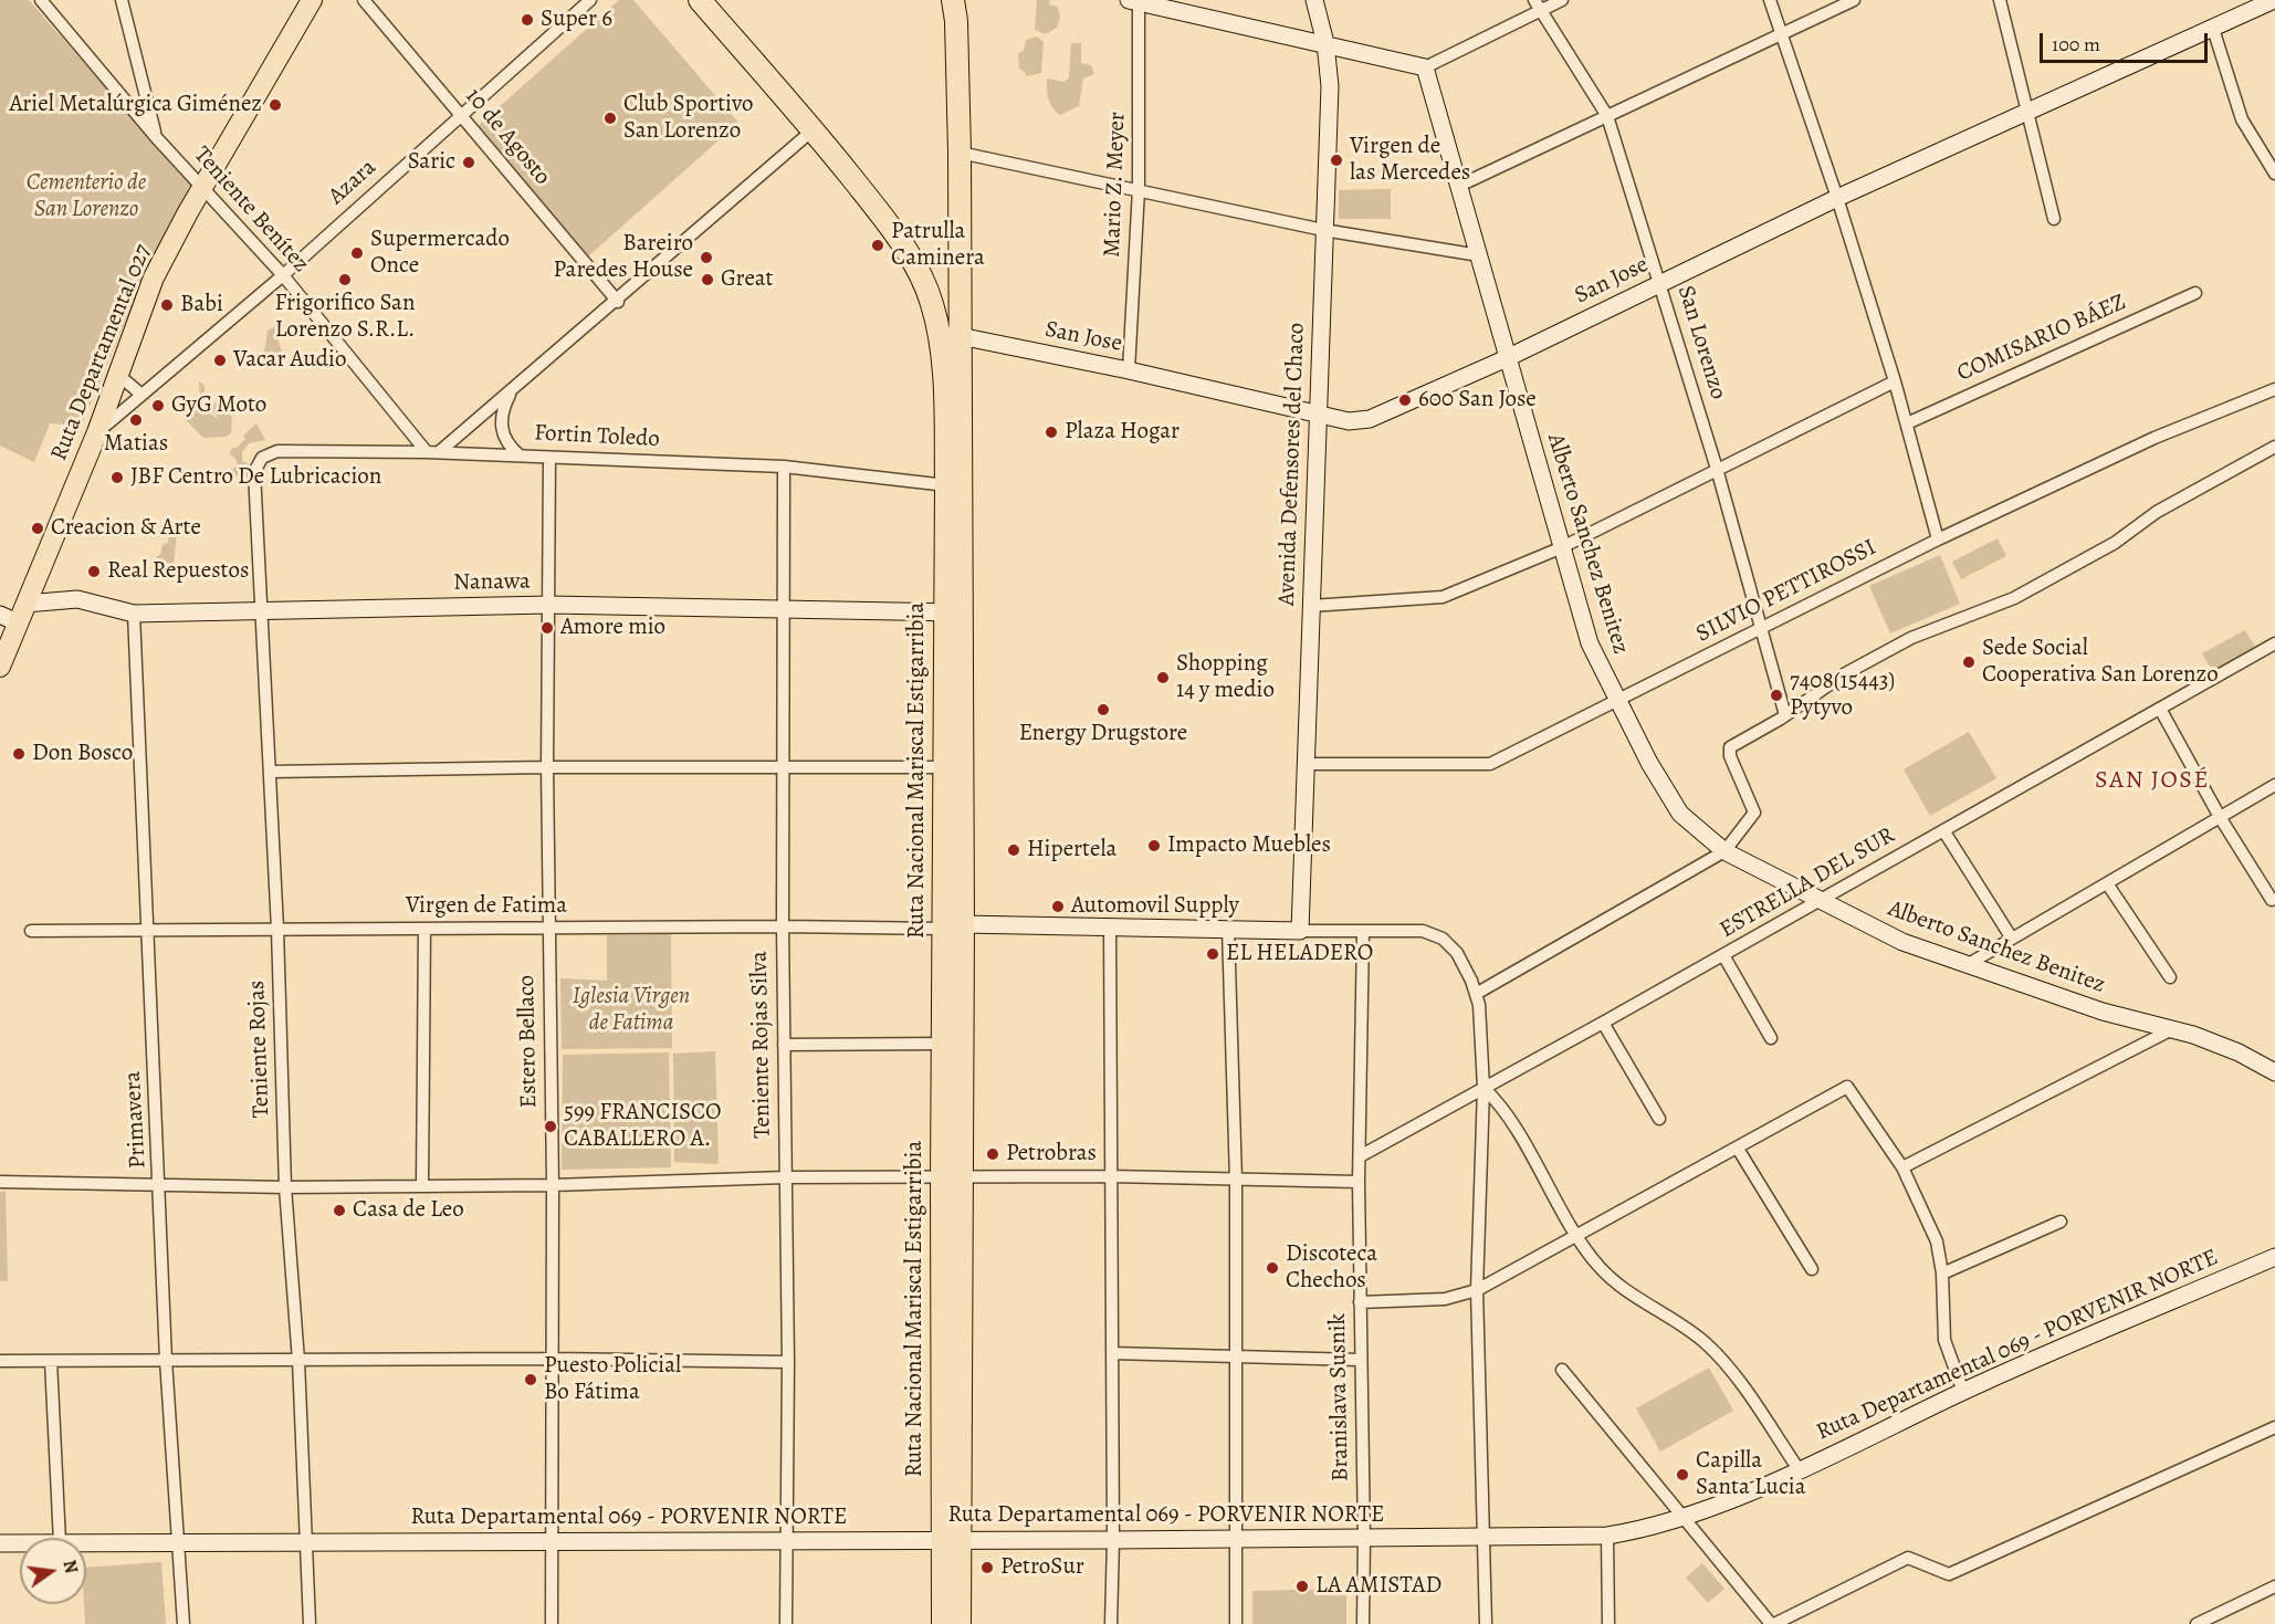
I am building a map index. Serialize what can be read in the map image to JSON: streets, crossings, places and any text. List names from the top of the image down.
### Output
{
  "streets": {
    "highway": ["Ruta Nacional Mariscal Estigarribia"],
    "main road": ["Ruta Departamental 027"],
    "street": [
      "10 de Agosto",
      "Azara",
      "Mario Z. Meyer",
      "Teniente Benítez",
      "San Jose",
      "COMISARIO BÁEZ",
      "San Lorenzo",
      "Fortin Toledo",
      "Avenida Defensores del Chaco",
      "Alberto Sanchez Benitez",
      "Nanawa",
      "SILVIO PETTIROSSI",
      "ESTRELLA DEL SUR",
      "Virgen de Fatima",
      "Estero Bellaco",
      "Teniente Rojas Silva",
      "Teniente Rojas",
      "Primavera",
      "Ruta Departamental 069 - PORVENIR NORTE",
      "Branislava Susnik"
    ]
  },
  "crossings": [
    ["10 de Agosto", "Azara"],
    ["Azara", "Teniente Benítez"],
    ["Azara", "Ruta Departamental 027"],
    ["Mario Z. Meyer", "San Jose"],
    ["Teniente Benítez", "Ruta Departamental 027"],
    ["Teniente Benítez", "Fortin Toledo"],
    ["San Jose", "San Lorenzo"],
    ["San Jose", "Avenida Defensores del Chaco"],
    ["San Jose", "Alberto Sanchez Benitez"],
    ["San Jose", "Ruta Nacional Mariscal Estigarribia"],
    ["San Lorenzo", "SILVIO PETTIROSSI"],
    ["Ruta Departamental 027", "Nanawa"],
    ["Fortin Toledo", "Ruta Nacional Mariscal Estigarribia"],
    ["Fortin Toledo", "Estero Bellaco"],
    ["Fortin Toledo", "Teniente Rojas Silva"],
    ["Fortin Toledo", "Teniente Rojas"],
    ["Avenida Defensores del Chaco", "SILVIO PETTIROSSI"],
    ["Alberto Sanchez Benitez", "SILVIO PETTIROSSI"],
    ["Alberto Sanchez Benitez", "ESTRELLA DEL SUR"],
    ["Nanawa", "Ruta Nacional Mariscal Estigarribia"],
    ["Nanawa", "Estero Bellaco"],
    ["Nanawa", "Teniente Rojas Silva"],
    ["Nanawa", "Teniente Rojas"],
    ["Nanawa", "Primavera"],
    ["Ruta Nacional Mariscal Estigarribia", "Virgen de Fatima"],
    ["Ruta Nacional Mariscal Estigarribia", "Ruta Departamental 069 - PORVENIR NORTE"],
    ["ESTRELLA DEL SUR", "Branislava Susnik"],
    ["Virgen de Fatima", "Estero Bellaco"],
    ["Virgen de Fatima", "Teniente Rojas Silva"],
    ["Virgen de Fatima", "Teniente Rojas"],
    ["Virgen de Fatima", "Primavera"],
    ["Estero Bellaco", "Ruta Departamental 069 - PORVENIR NORTE"],
    ["Teniente Rojas Silva", "Ruta Departamental 069 - PORVENIR NORTE"],
    ["Teniente Rojas", "Ruta Departamental 069 - PORVENIR NORTE"],
    ["Primavera", "Ruta Departamental 069 - PORVENIR NORTE"],
    ["Ruta Departamental 069 - PORVENIR NORTE", "Branislava Susnik"]
  ],
  "districts": ["SAN JOSÉ"],
  "parks": ["Cementerio de San Lorenzo", "Iglesia Virgen de Fatima"],
  "places": [
    "Super 6",
    "Ariel Metalúrgica Giménez",
    "Club Sportivo San Lorenzo",
    "Virgen de las Mercedes",
    "Saric",
    "Patrulla Caminera",
    "Supermercado Once",
    "Bareiro Paredes House",
    "Frigorifico San Lorenzo S.R.L.",
    "Great",
    "Babi",
    "Vacar Audio",
    "600 San Jose",
    "GyG Moto",
    "Matias",
    "Plaza Hogar",
    "JBF Centro De Lubricacion",
    "Creacion & Arte",
    "Real Repuestos",
    "Amore mio",
    "Sede Social Cooperativa San Lorenzo",
    "Shopping 14 y medio",
    "7408(15443) Pytyvo",
    "Energy Drugstore",
    "Don Bosco",
    "Impacto Muebles",
    "Hipertela",
    "Automovil Supply",
    "EL HELADERO",
    "599 FRANCISCO CABALLERO A.",
    "Petrobras",
    "Casa de Leo",
    "Discoteca Chechos",
    "Puesto Policial Bo Fátima",
    "Capilla Santa Lucia",
    "PetroSur",
    "LA AMISTAD"
  ],
  "scale_bar": "100 m",
  "north": "right"
}
